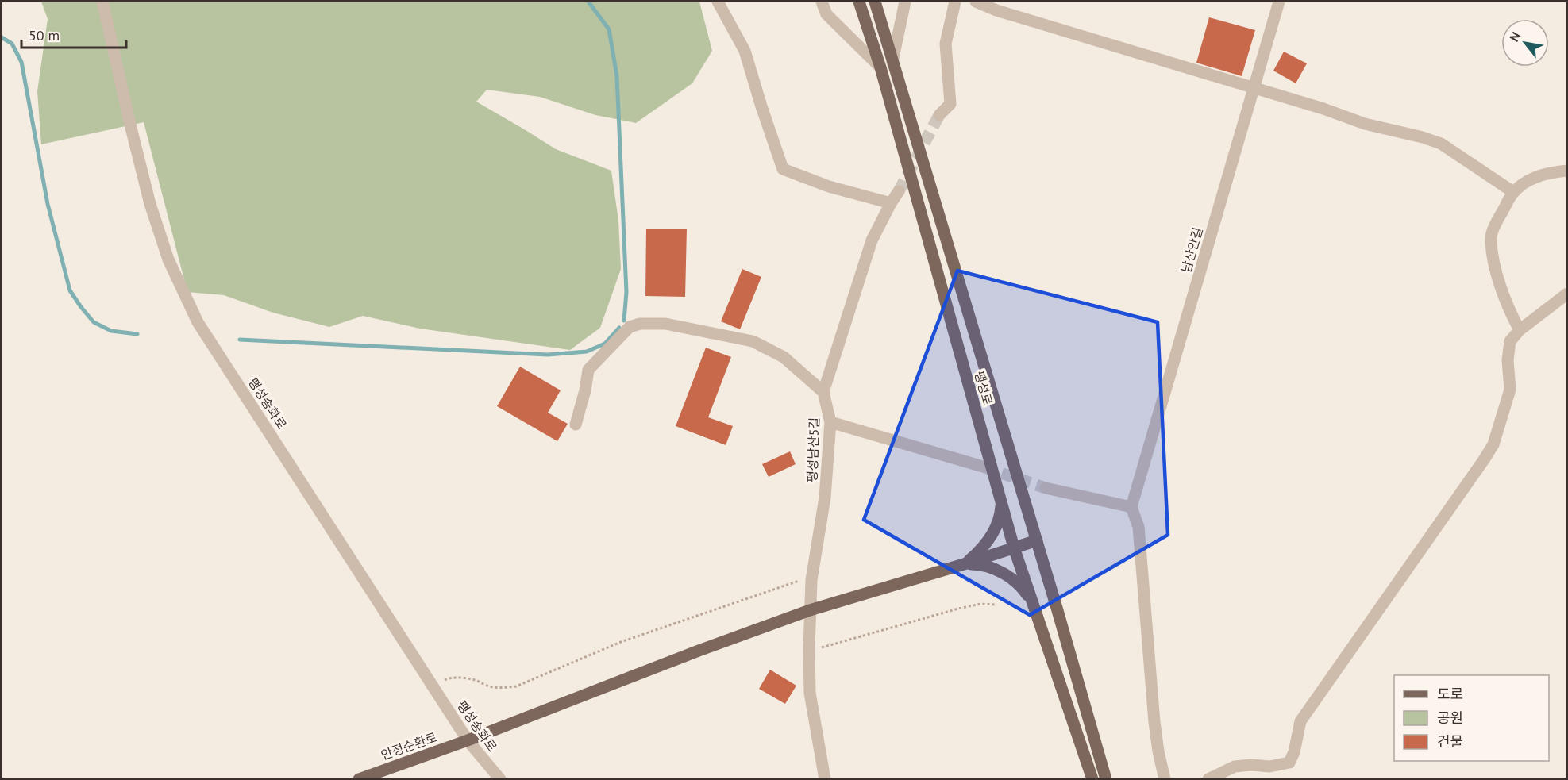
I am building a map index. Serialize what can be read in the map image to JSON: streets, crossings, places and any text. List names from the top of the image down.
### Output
{
  "streets": {
    "main road": ["팽성로", "안정순환로"],
    "street": ["남산안길", "팽성송화로", "팽성남산5길"]
  },
  "crossings": [
    ["팽성로", "안정순환로"],
    ["팽성송화로", "안정순환로"],
    ["팽성남산5길", "안정순환로"]
  ],
  "legend": ["도로", "공원", "건물"],
  "scale_bar": "50 m",
  "north": "top left"
}
